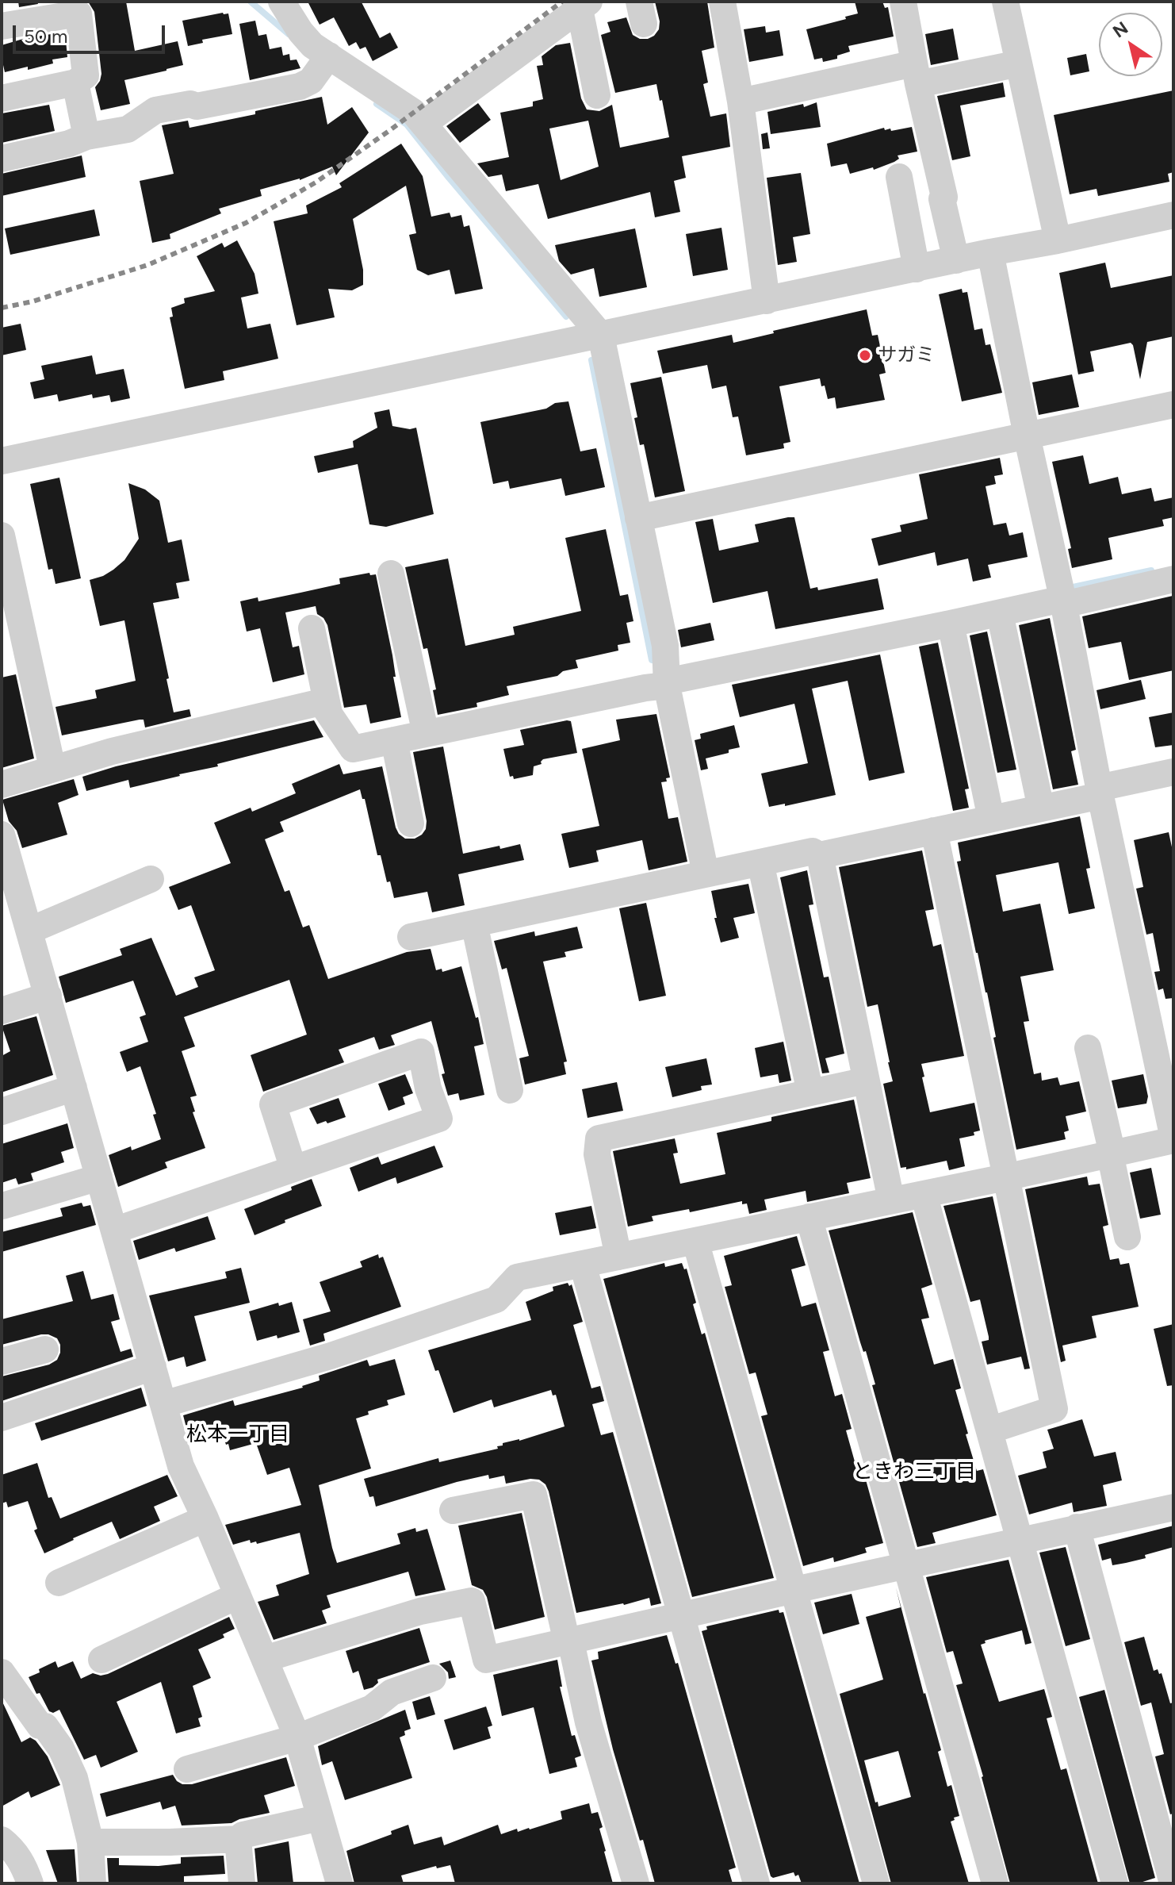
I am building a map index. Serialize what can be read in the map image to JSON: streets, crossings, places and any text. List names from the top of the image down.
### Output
{
  "districts": ["松本一丁目", "ときわ三丁目"],
  "places": ["サガミ"],
  "scale_bar": "50 m",
  "north": "top left"
}
